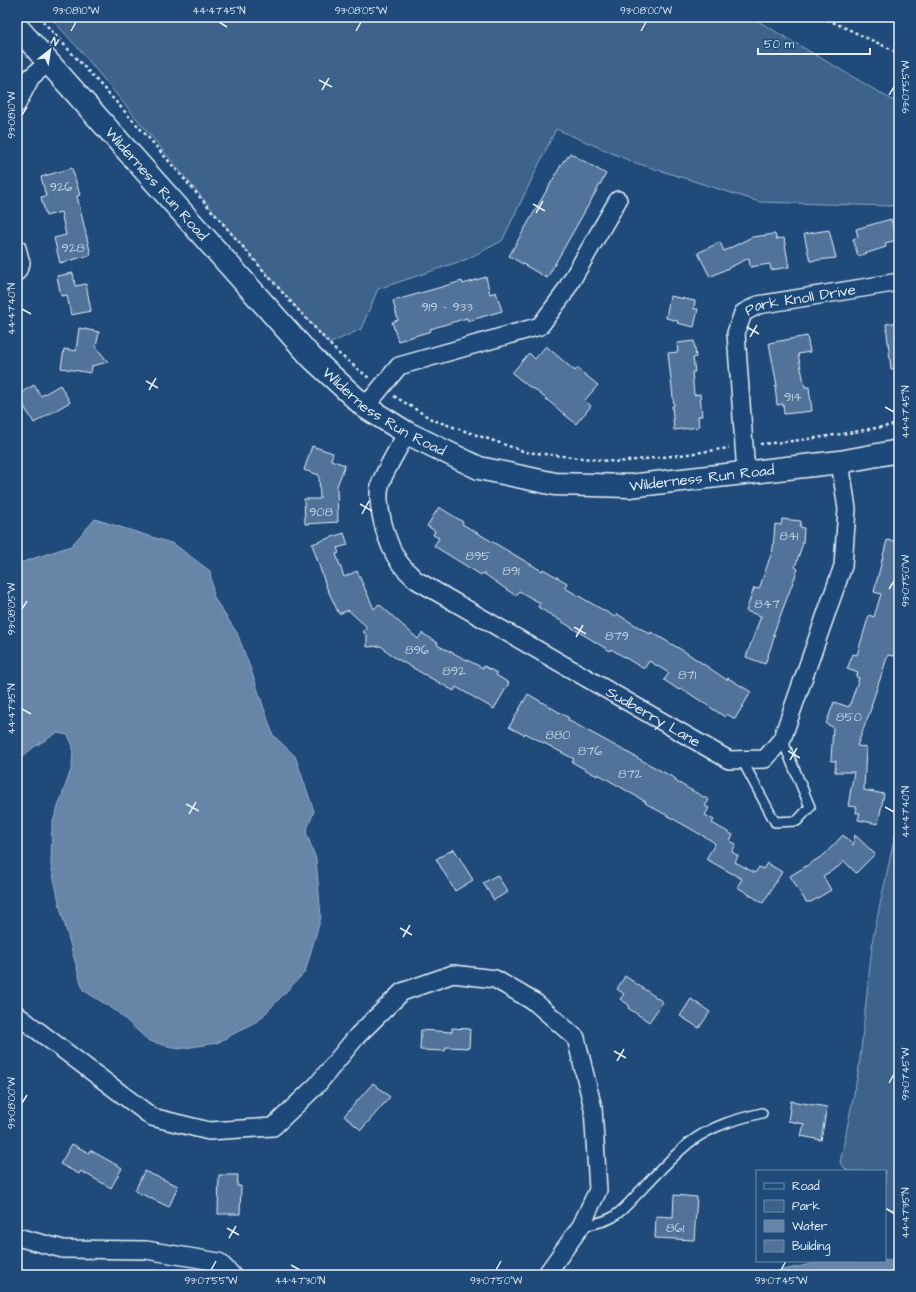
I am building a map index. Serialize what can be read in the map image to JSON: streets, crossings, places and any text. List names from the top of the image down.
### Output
{
  "streets": {
    "street": ["Wilderness Run Road", "Park Knoll Drive", "Sudberry Lane"]
  },
  "crossings": [
    ["Wilderness Run Road", "Park Knoll Drive"],
    ["Wilderness Run Road", "Sudberry Lane"]
  ],
  "house_numbers": [
    "926",
    "928",
    "919 - 933",
    "914",
    "908",
    "841",
    "895",
    "891",
    "847",
    "879",
    "896",
    "892",
    "871",
    "850",
    "880",
    "876",
    "872",
    "861"
  ],
  "legend": [
    "Road",
    "Park",
    "Water",
    "Building"
  ],
  "scale_bar": "50 m",
  "north": "top right",
  "coordinates": [
    "93°08'10\"W",
    "44°47'45\"N",
    "93°08'05\"W",
    "93°08'00\"W",
    "93°07'55\"W",
    "44°47'40\"N",
    "93°07'50\"W",
    "44°47'35\"N",
    "93°07'45\"W",
    "44°47'30\"N"
  ]
}
